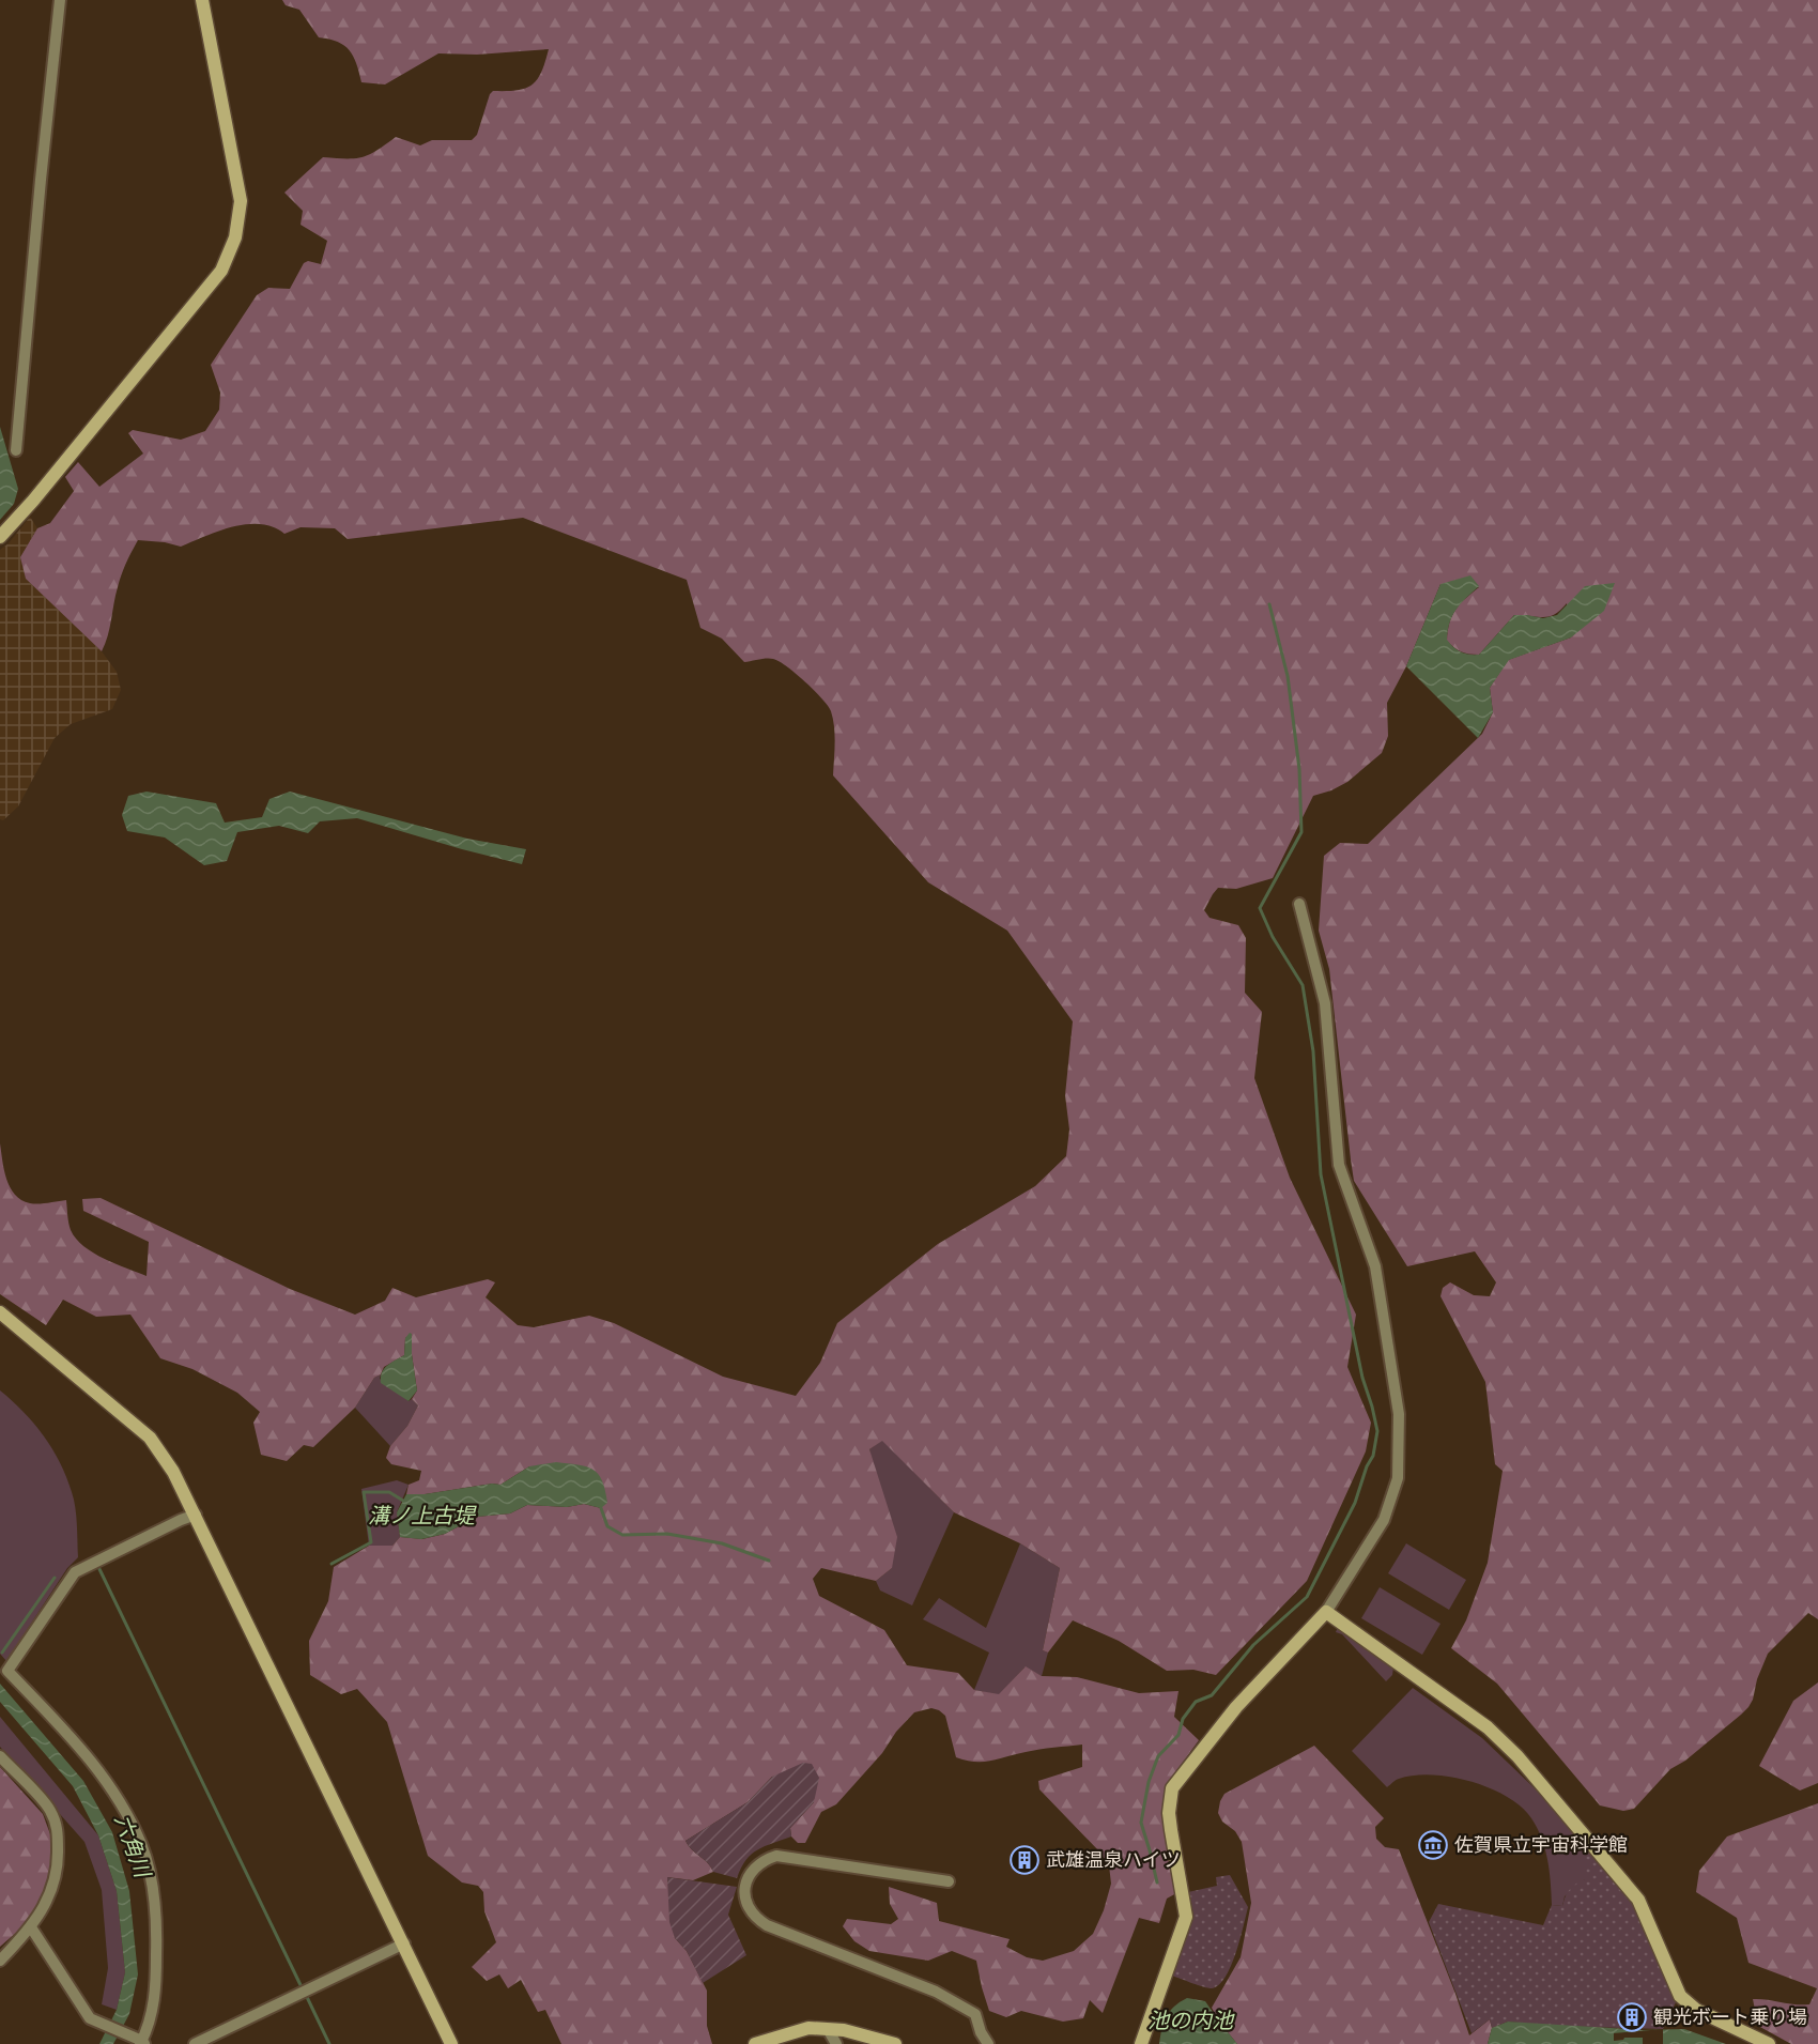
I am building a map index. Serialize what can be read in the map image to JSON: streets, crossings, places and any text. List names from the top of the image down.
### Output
{
  "water": ["溝ノ上古堤", "六角川", "池の内池"],
  "places": {
    "museum": ["佐賀県立宇宙科学館"],
    "building": ["武雄温泉ハイツ", "観光ボート乗り場"]
  }
}
